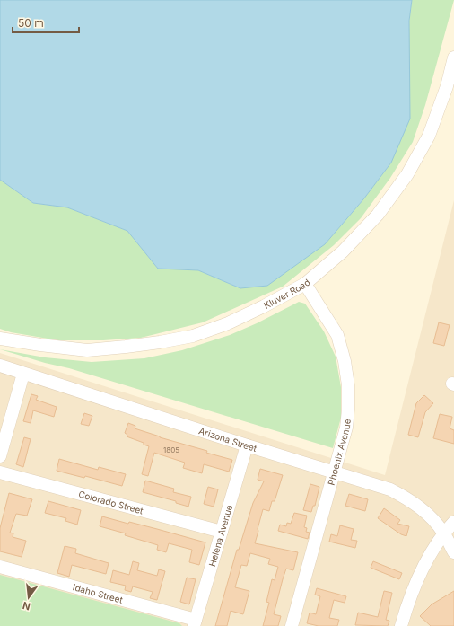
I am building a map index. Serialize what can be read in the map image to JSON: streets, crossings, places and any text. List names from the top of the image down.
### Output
{
  "streets": {
    "street": [
      "Kluver Road",
      "Arizona Street",
      "Phoenix Avenue",
      "Colorado Street",
      "Helena Avenue",
      "Idaho Street"
    ]
  },
  "crossings": [
    ["Kluver Road", "Phoenix Avenue"],
    ["Arizona Street", "Phoenix Avenue"],
    ["Arizona Street", "Helena Avenue"],
    ["Colorado Street", "Helena Avenue"],
    ["Helena Avenue", "Idaho Street"]
  ],
  "house_numbers": ["1805"],
  "scale_bar": "50 m",
  "north": "bottom"
}
